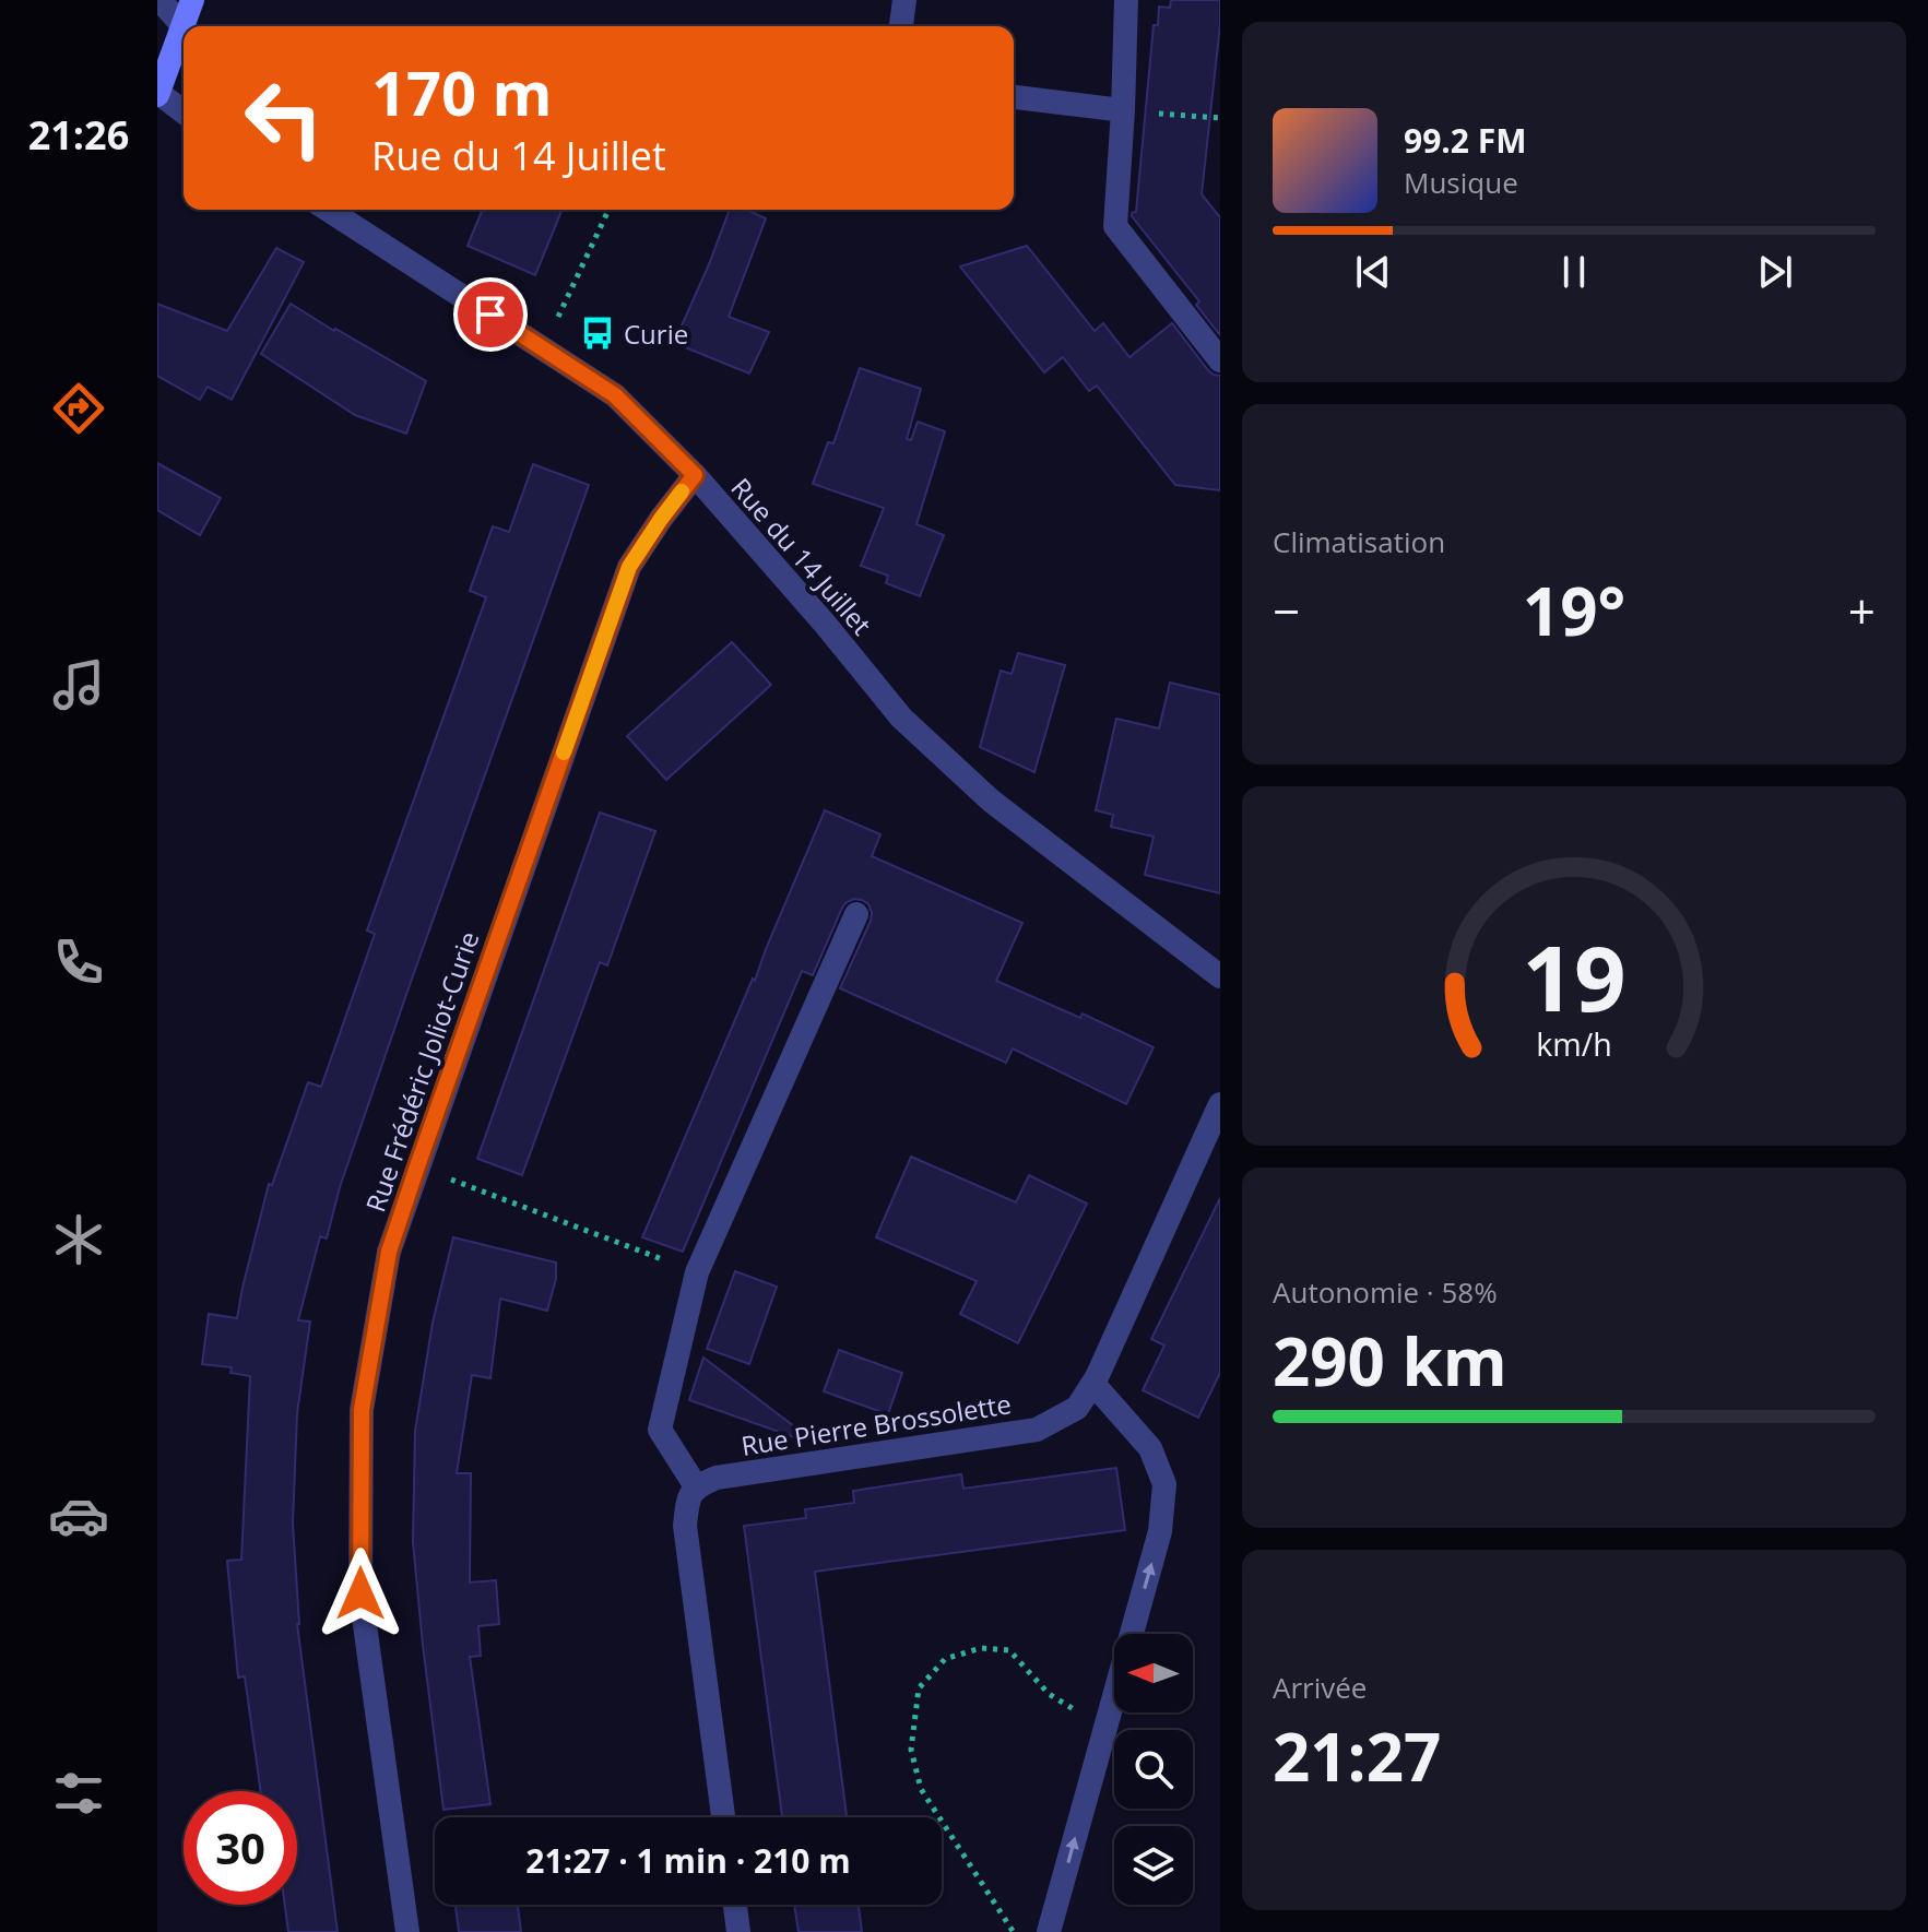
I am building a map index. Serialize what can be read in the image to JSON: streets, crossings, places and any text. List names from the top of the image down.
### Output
{
  "streets": {
    "street": ["Rue du 14 Juillet", "Rue Frédéric Joliot-Curie", "Rue Pierre Brossolette"]
  },
  "crossings": [
    ["Rue du 14 Juillet", "Rue Frédéric Joliot-Curie"]
  ],
  "places": {
    "bus stop": ["Curie"]
  },
  "north": "left",
  "page": {
    "tabs": "21:26",
    "turn": ["170 m", "Rue du 14 Juillet"],
    "song": ["99.2 FM", "Musique"],
    "tile": [
      "Climatisation",
      ["Autonomie · 58%", "290 km"],
      ["Arrivée", "21:27"]
    ],
    "heat": ["−", "19°", "+"],
    "limit": "30",
    "trip": "21:27 · 1 min · 210 m",
    "gauge": ["19", "km/h"]
  }
}
